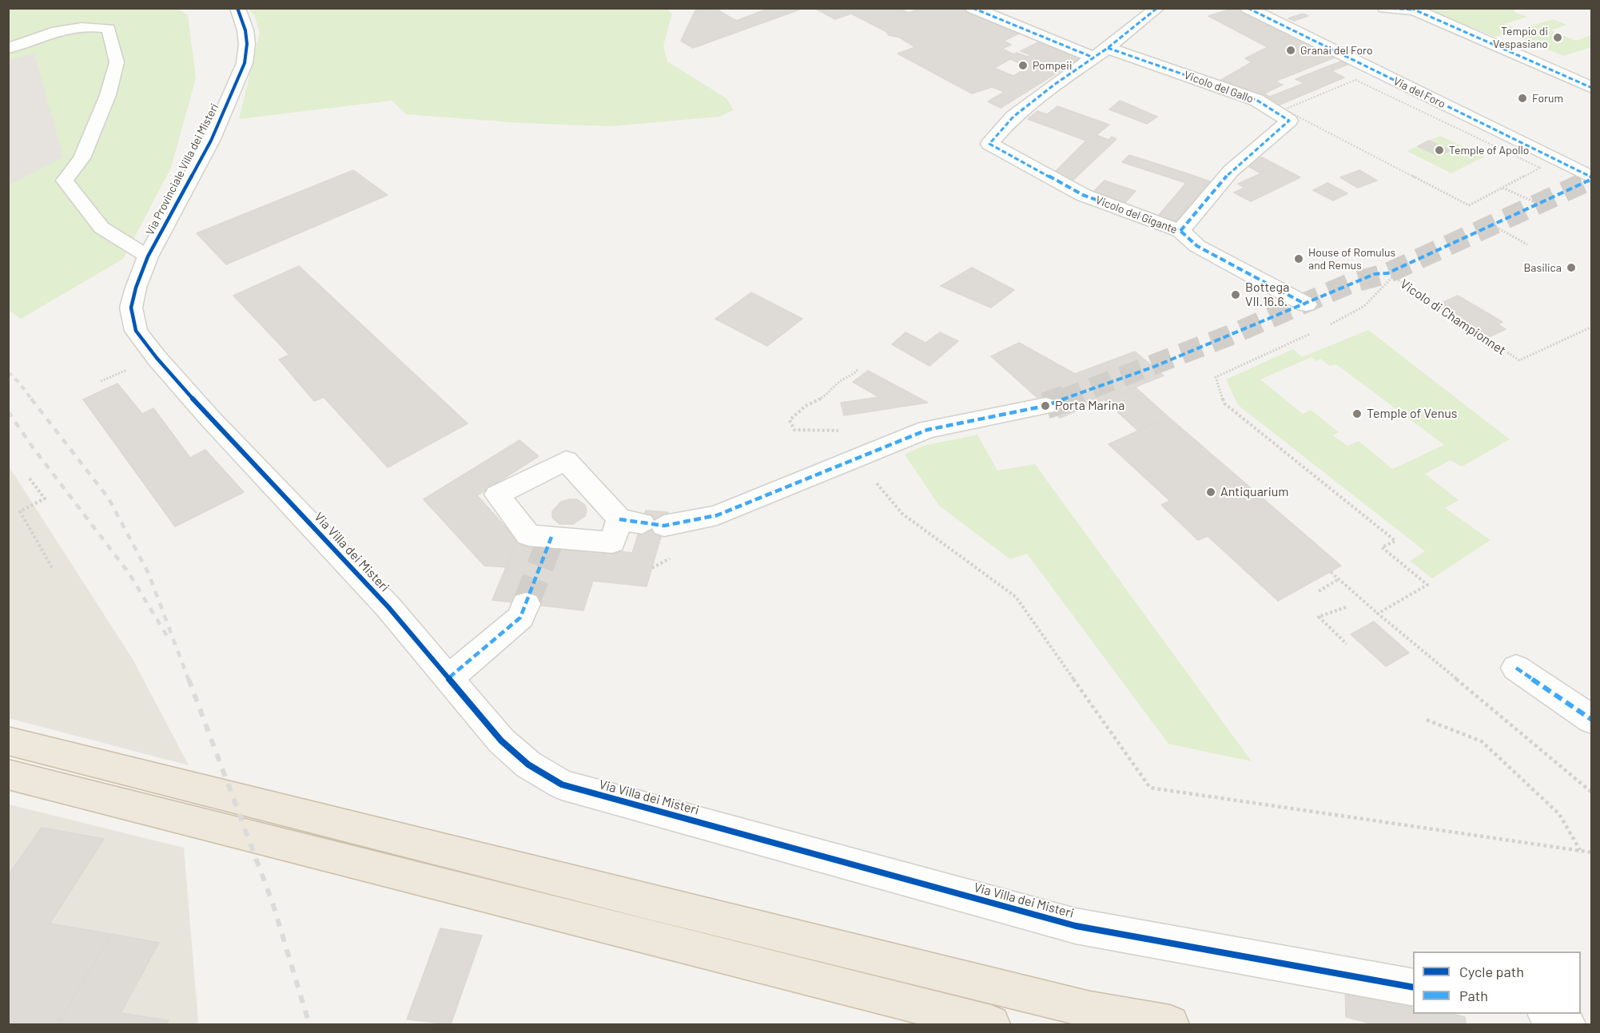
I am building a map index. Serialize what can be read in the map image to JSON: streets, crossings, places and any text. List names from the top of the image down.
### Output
{
  "streets": {
    "street": [
      "Vicolo del Gallo",
      "Via del Foro",
      "Via Provinciale Villa dei Misteri",
      "Vicolo del Gigante",
      "Via Villa dei Misteri"
    ],
    "path": ["Vicolo di Championnet"]
  },
  "crossings": [
    ["Vicolo del Gallo", "Vicolo del Gigante"],
    ["Via Provinciale Villa dei Misteri", "Via Villa dei Misteri"]
  ],
  "places": [
    "Tempio di Vespasiano",
    "Granai del Foro",
    "Pompeii",
    "Forum",
    "Temple of Apollo",
    "House of Romulus and Remus",
    "Basilica",
    "Bottega VII.16.6.",
    "Porta Marina",
    "Temple of Venus",
    "Antiquarium"
  ],
  "legend": ["Cycle path", "Path"]
}
